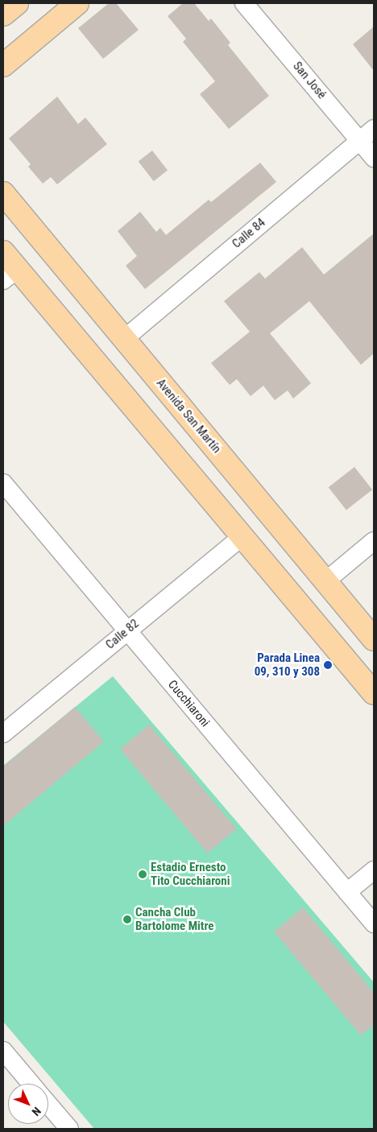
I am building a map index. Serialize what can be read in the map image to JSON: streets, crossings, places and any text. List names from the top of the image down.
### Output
{
  "streets": {
    "main road": ["Avenida San Martín"],
    "street": [
      "San José",
      "Calle 84",
      "Calle 82",
      "Cucchiaroni"
    ]
  },
  "crossings": [
    ["San José", "Calle 84"],
    ["Calle 84", "Avenida San Martín"],
    ["Calle 82", "Cucchiaroni"]
  ],
  "places": ["Parada Linea 09, 310 y 308", "Estadio Ernesto Tito Cucchiaroni", "Cancha Club Bartolome Mitre"],
  "north": "bottom right"
}
